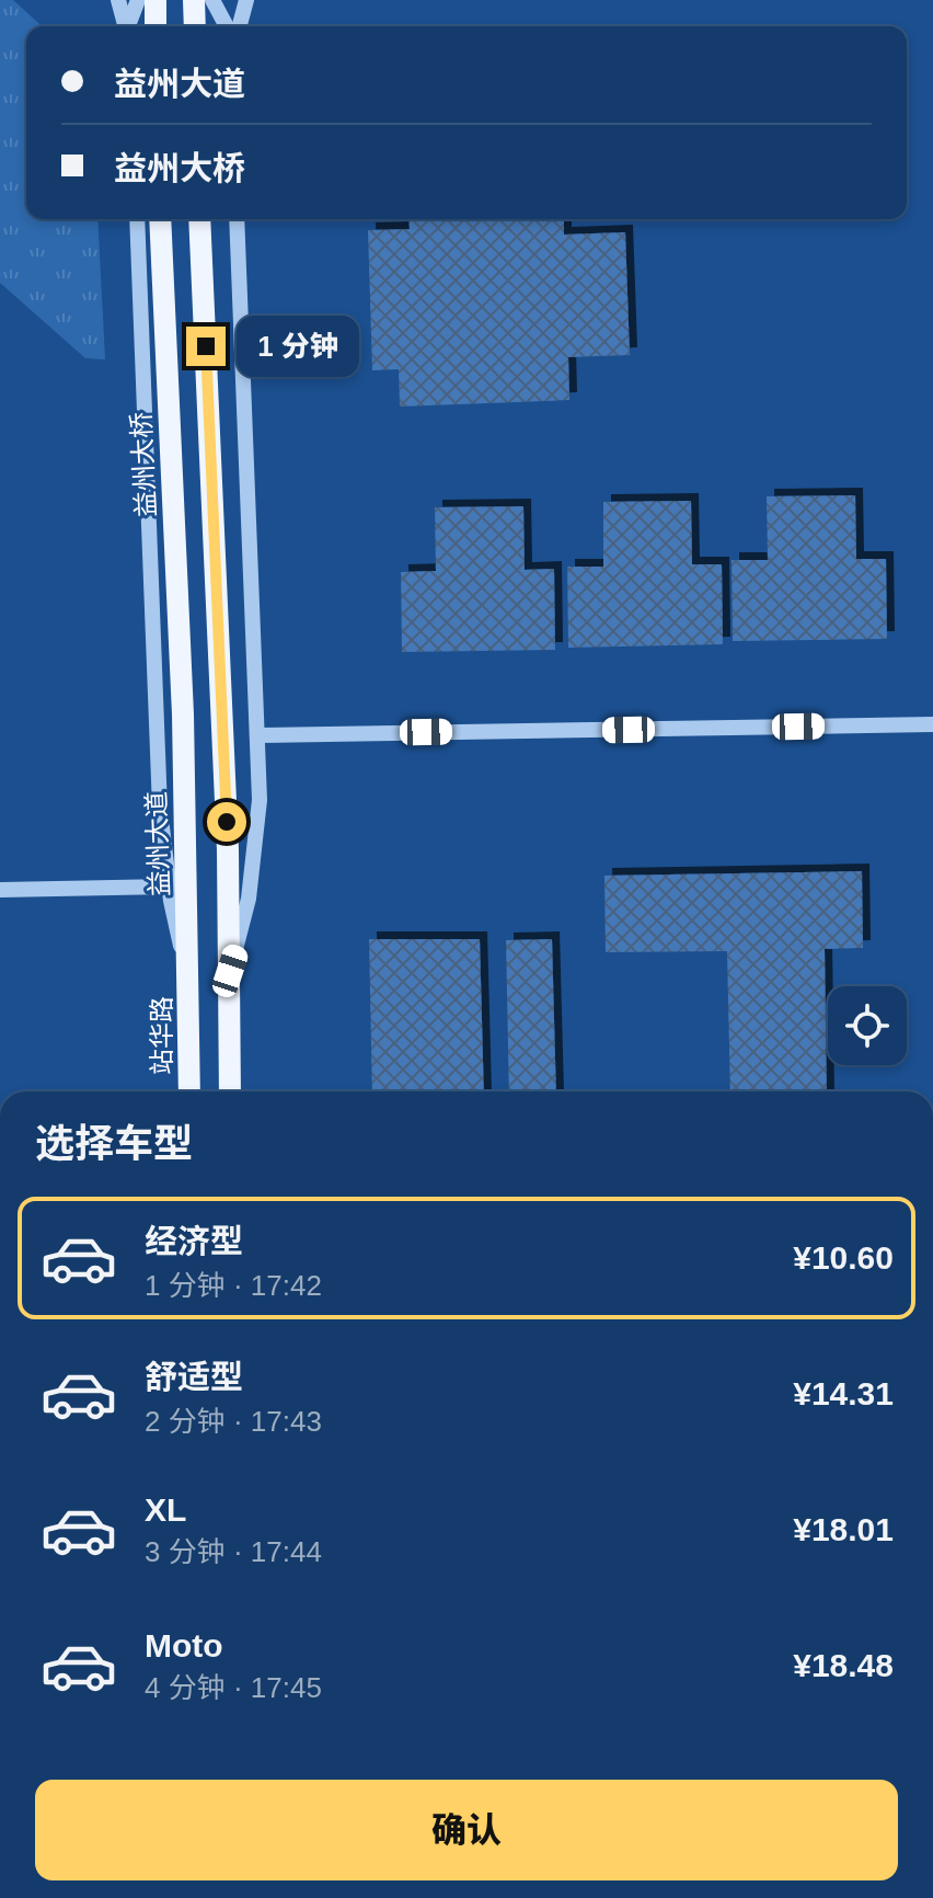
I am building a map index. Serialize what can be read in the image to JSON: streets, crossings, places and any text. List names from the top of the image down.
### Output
{
  "streets": {
    "main road": ["益州大桥", "益州大道", "站华路"]
  },
  "crossings": [
    ["益州大桥", "益州大道"],
    ["益州大道", "站华路"]
  ],
  "page": {
    "banner": ["益州大道", "益州大桥"],
    "bubble": "1 分钟",
    "heading": "选择车型",
    "list": [
      {
        "name": "经济型",
        "note": "1 分钟 · 17:42",
        "value": "¥10.60"
      },
      {
        "name": "舒适型",
        "note": "2 分钟 · 17:43",
        "value": "¥14.31"
      },
      {
        "name": "XL",
        "note": "3 分钟 · 17:44",
        "value": "¥18.01"
      },
      {
        "name": "Moto",
        "note": "4 分钟 · 17:45",
        "value": "¥18.48"
      }
    ],
    "buttons": "确认"
  }
}
